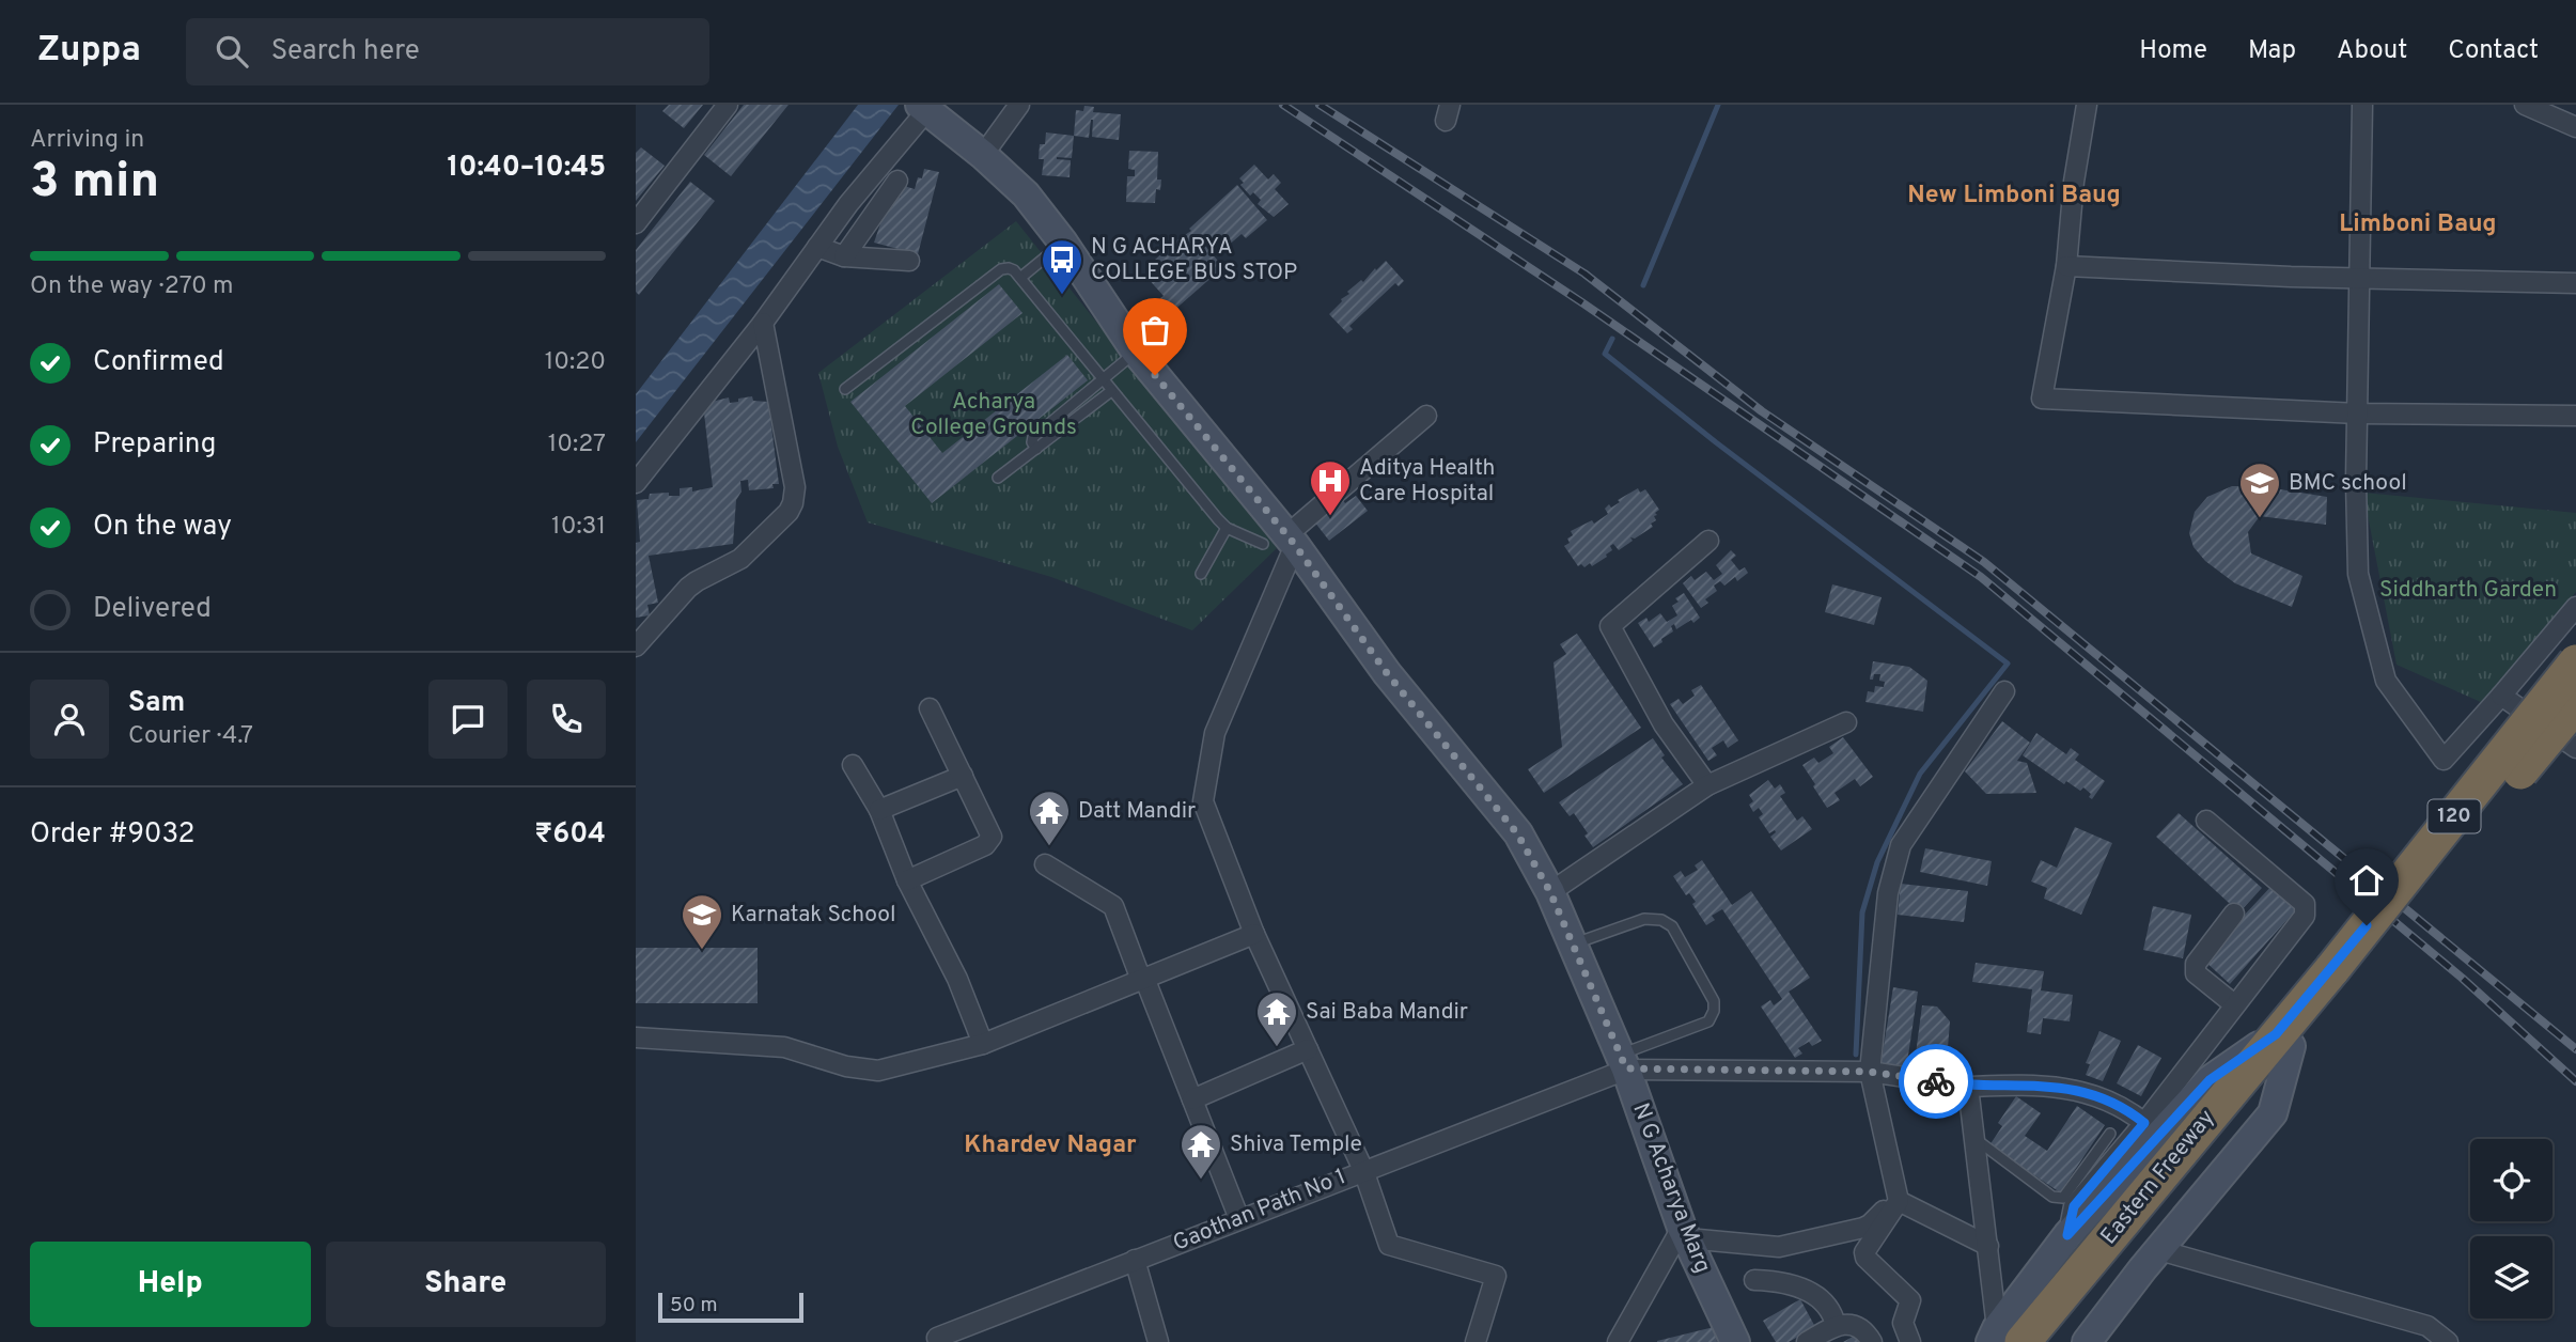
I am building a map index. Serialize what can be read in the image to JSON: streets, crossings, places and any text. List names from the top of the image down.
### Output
{
  "streets": {
    "highway": ["120", "Eastern Freeway"],
    "main road": ["N G Acharya Marg"],
    "street": ["Gaothan Path No 1"]
  },
  "crossings": [
    ["N G Acharya Marg", "Gaothan Path No 1"]
  ],
  "districts": ["New Limboni Baug", "Limboni Baug", "Khardev Nagar"],
  "parks": ["Acharya College Grounds", "Siddharth Garden"],
  "places": {
    "bus stop": ["N G ACHARYA COLLEGE BUS STOP"],
    "hospital": ["Aditya Health Care Hospital"],
    "school or university": ["BMC school", "Karnatak School"],
    "temple": ["Datt Mandir", "Sai Baba Mandir", "Shiva Temple"]
  },
  "scale_bar": "50 m",
  "page": {
    "header": "Zuppa",
    "search": "Search here",
    "nav": [
      "Home",
      "Map",
      "About",
      "Contact"
    ],
    "heading": ["3 min", "Arriving in", "10:40–10:45"],
    "panel": [
      "Sam",
      "Courier · 4.7",
      "Order #9032",
      "₹604"
    ],
    "bar": "On the way · 270 m",
    "list": [
      ["Confirmed", "10:20"],
      ["Preparing", "10:27"],
      ["On the way", "10:31"],
      "Delivered"
    ],
    "buttons": ["Help", "Share"],
    "scale": "50 m"
  }
}
